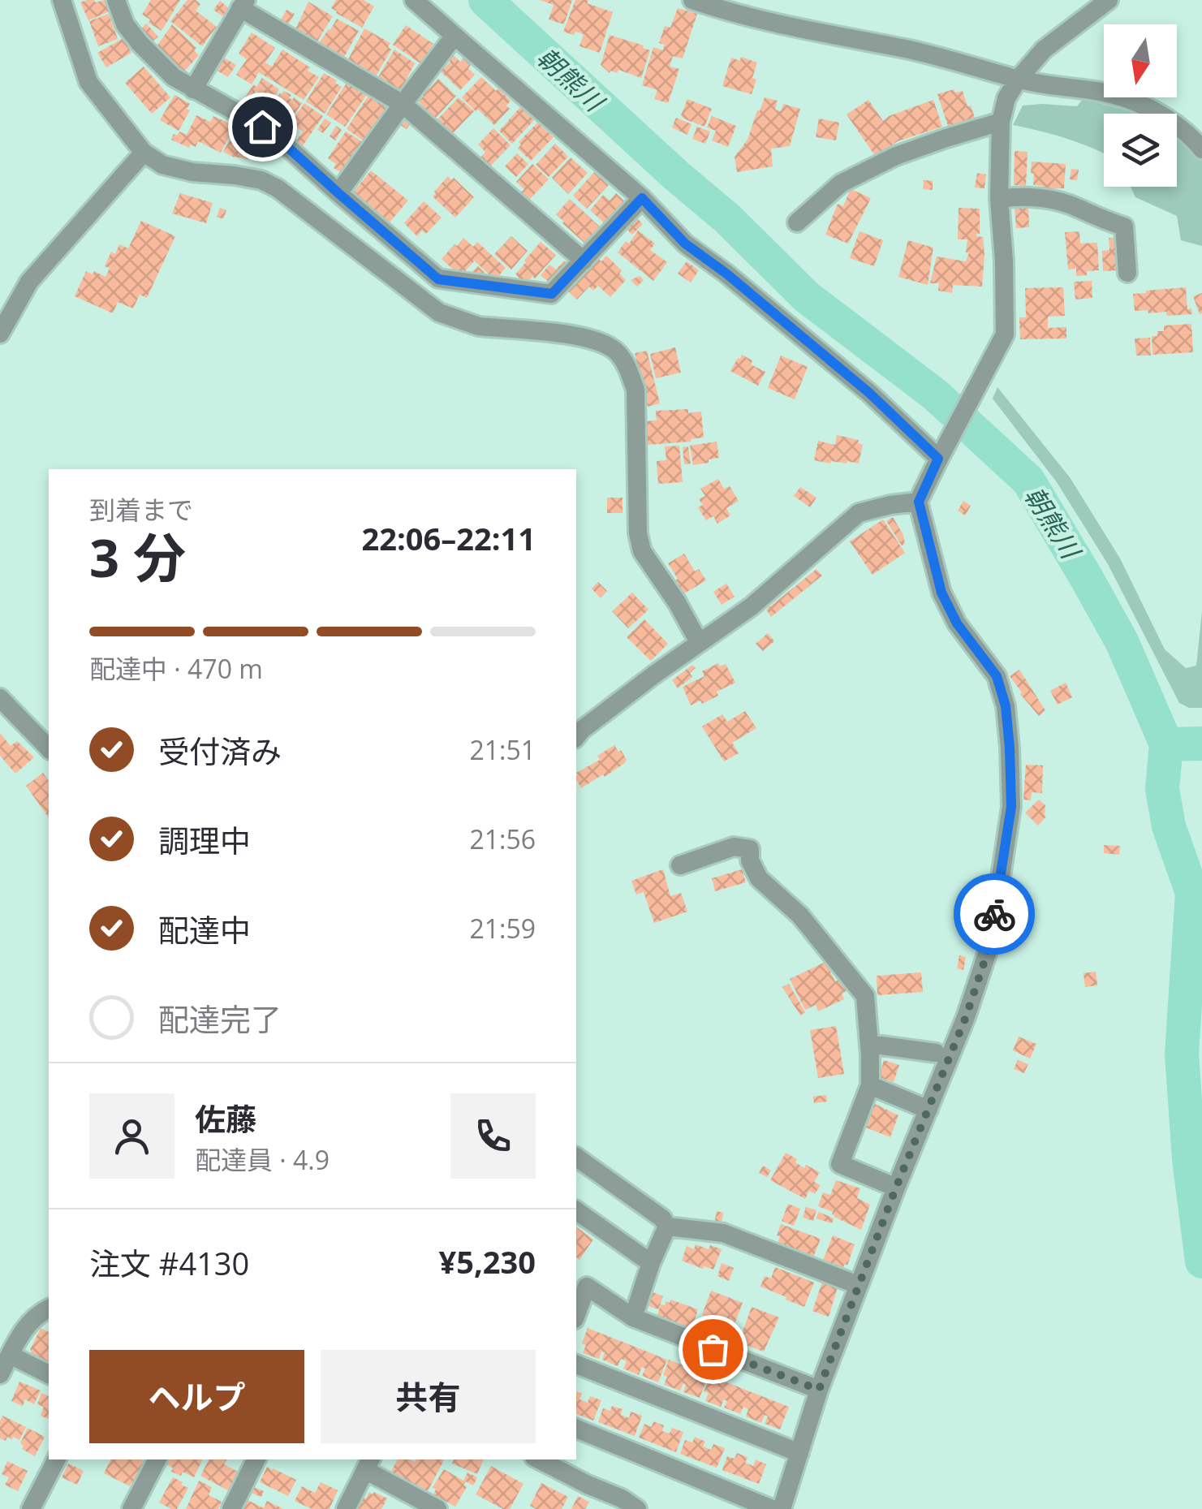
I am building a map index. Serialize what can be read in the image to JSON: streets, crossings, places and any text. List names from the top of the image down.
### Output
{
  "water": ["朝熊川"],
  "north": "bottom",
  "page": {
    "heading": ["3 分", "到着まで", "22:06–22:11"],
    "panel": [
      "佐藤",
      "配達員 · 4.9",
      "注文 #4130",
      "¥5,230"
    ],
    "bar": "配達中 · 470 m",
    "list": [
      ["受付済み", "21:51"],
      ["調理中", "21:56"],
      ["配達中", "21:59"],
      "配達完了"
    ],
    "buttons": ["ヘルプ", "共有"]
  }
}
